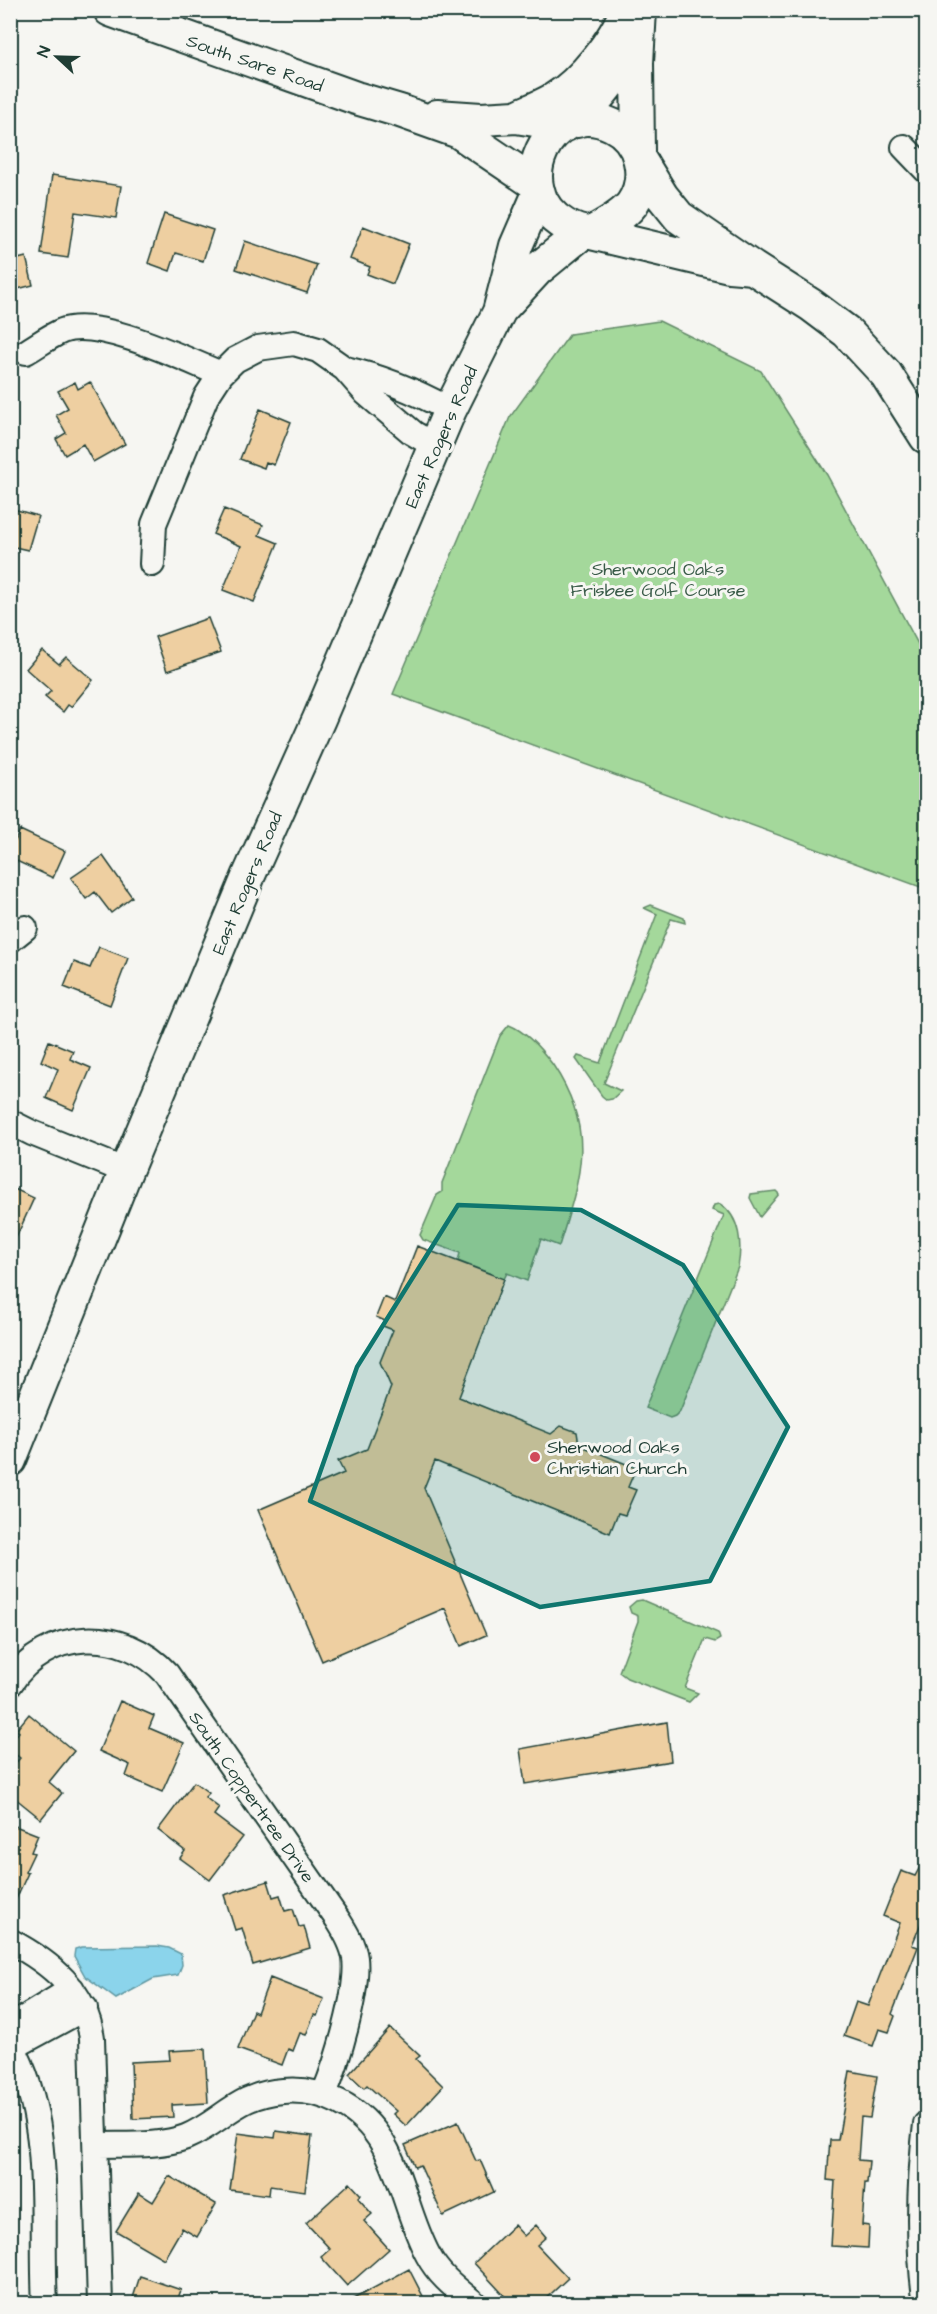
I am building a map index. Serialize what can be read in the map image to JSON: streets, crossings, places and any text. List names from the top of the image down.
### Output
{
  "streets": {
    "main road": ["South Sare Road", "East Rogers Road"],
    "street": ["South Coppertree Drive"]
  },
  "crossings": [
    ["South Sare Road", "East Rogers Road"]
  ],
  "parks": ["Sherwood Oaks Frisbee Golf Course"],
  "places": ["Sherwood Oaks Christian Church"],
  "north": "left"
}
